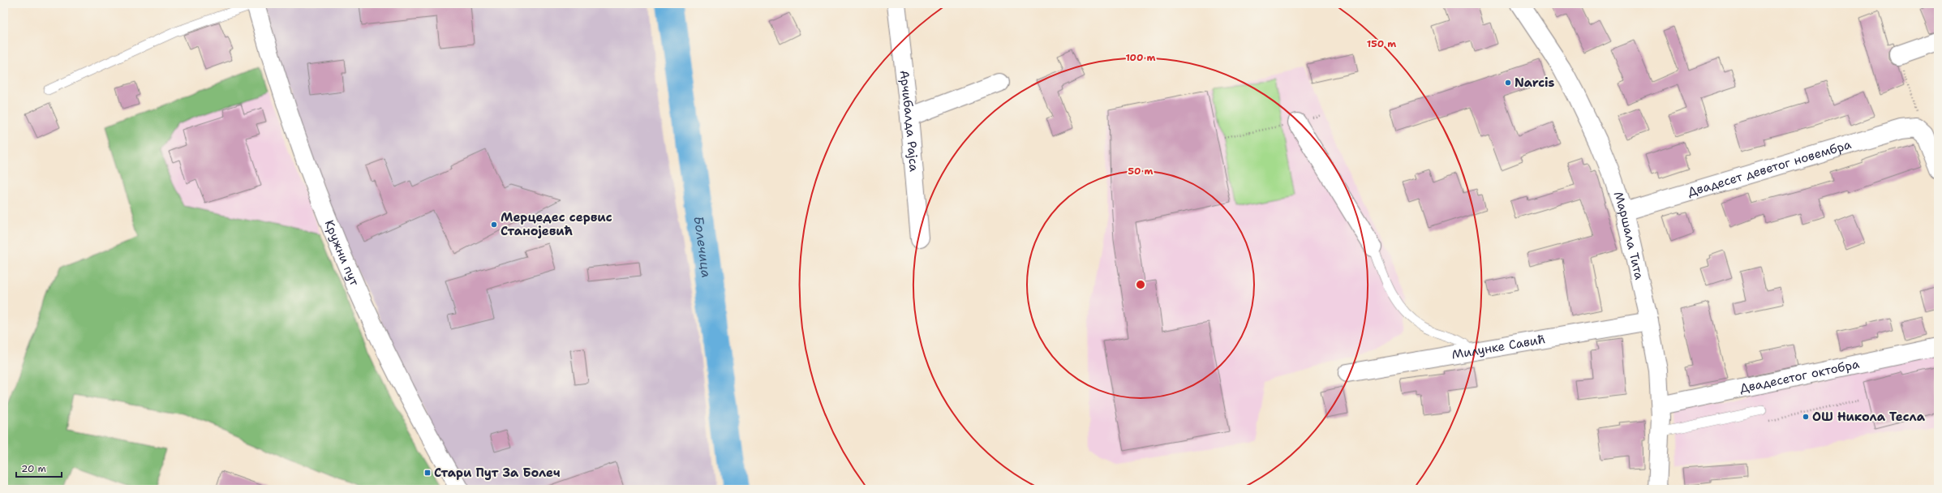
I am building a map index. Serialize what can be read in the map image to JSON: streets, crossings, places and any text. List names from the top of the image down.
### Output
{
  "streets": {
    "street": [
      "Арчибалда Рајса",
      "Двадесет деветог новембра",
      "Маршала Тита",
      "Кружни пут",
      "Милунке Савић",
      "Двадесетог октобра"
    ]
  },
  "crossings": [
    ["Двадесет деветог новембра", "Маршала Тита"],
    ["Маршала Тита", "Милунке Савић"],
    ["Маршала Тита", "Двадесетог октобра"]
  ],
  "water": ["Болечица"],
  "places": {
    "other": ["Narcis", "Мерцедес сервис Станојевић", "ОШ Никола Тесла"],
    "transit": ["Стари Пут За Болеч"]
  },
  "scale_bar": "20 m",
  "rings": ["150 m", "100 m", "50 m"]
}
